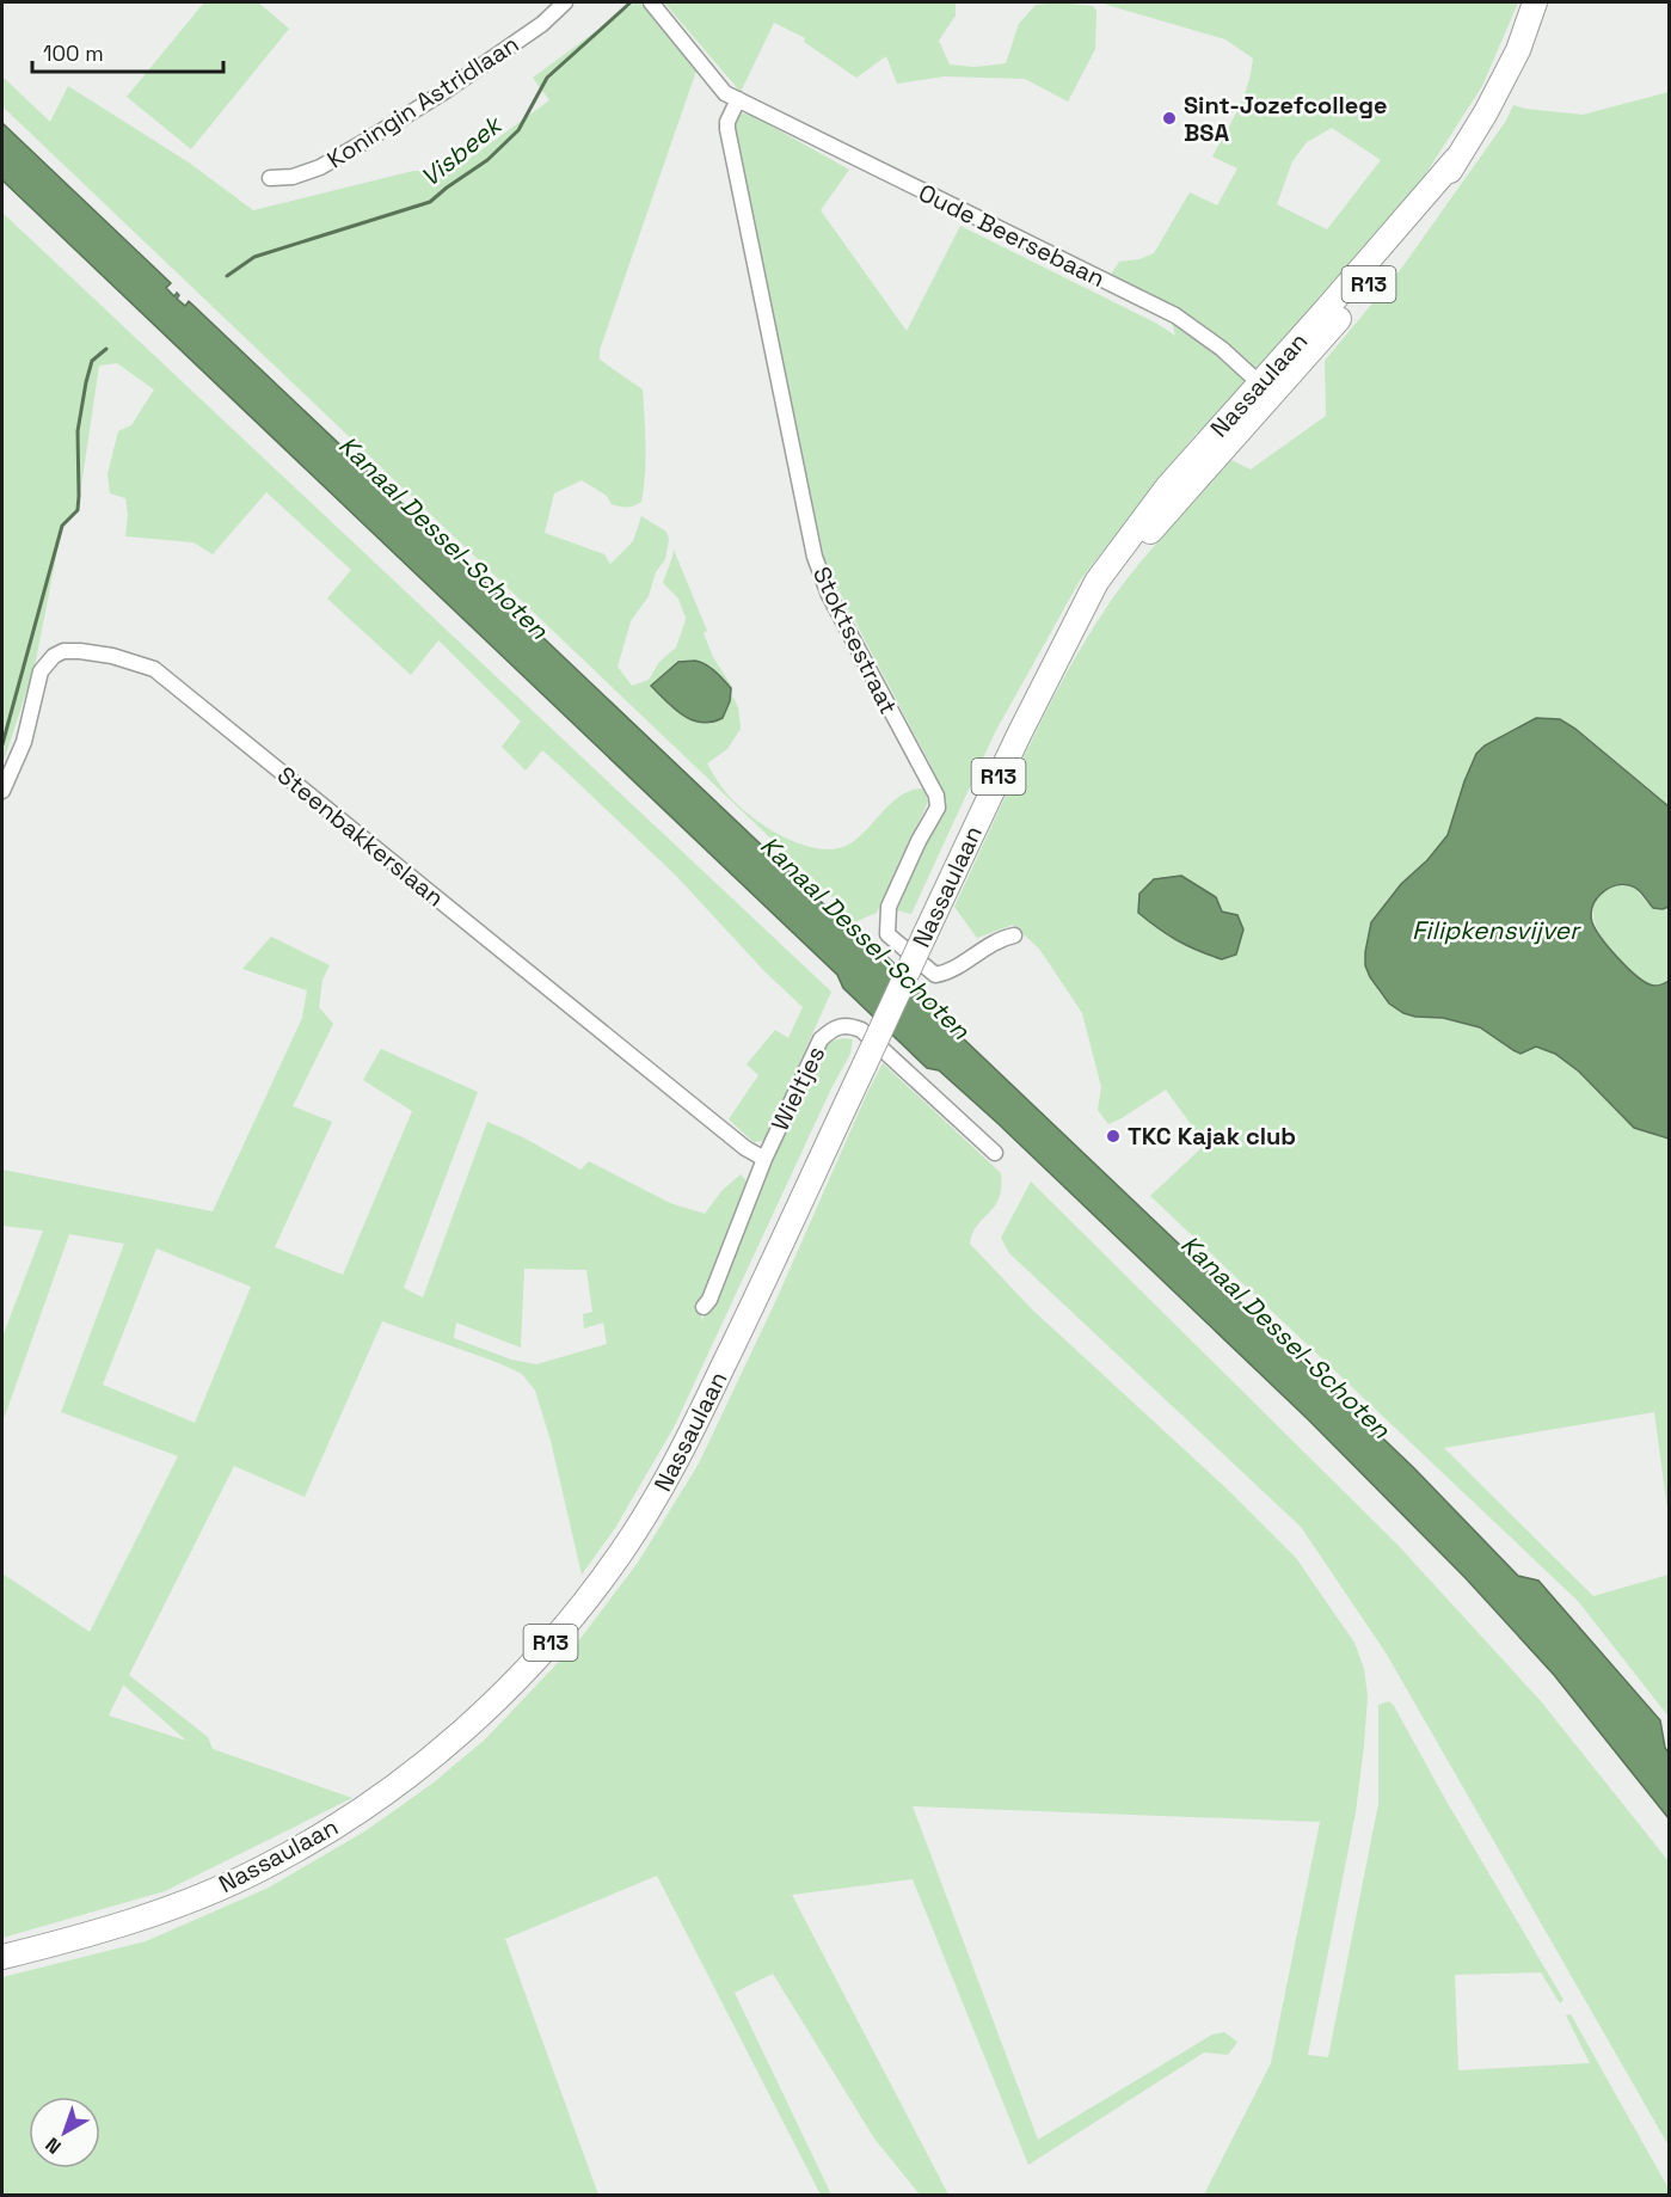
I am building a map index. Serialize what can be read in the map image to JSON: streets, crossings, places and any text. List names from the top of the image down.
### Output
{
  "streets": {
    "main road": ["R13", "Nassaulaan"],
    "street": [
      "Koningin Astridlaan",
      "Oude Beersebaan",
      "Stoktsestraat",
      "Steenbakkerslaan",
      "Wieltjes"
    ]
  },
  "crossings": [
    ["Oude Beersebaan", "Nassaulaan"],
    ["Oude Beersebaan", "Stoktsestraat"],
    ["Steenbakkerslaan", "Wieltjes"]
  ],
  "water": ["Visbeek", "Kanaal Dessel-Schoten", "Filipkensvijver"],
  "places": ["Sint-Jozefcollege BSA", "TKC Kajak club"],
  "scale_bar": "100 m",
  "north": "bottom left"
}
